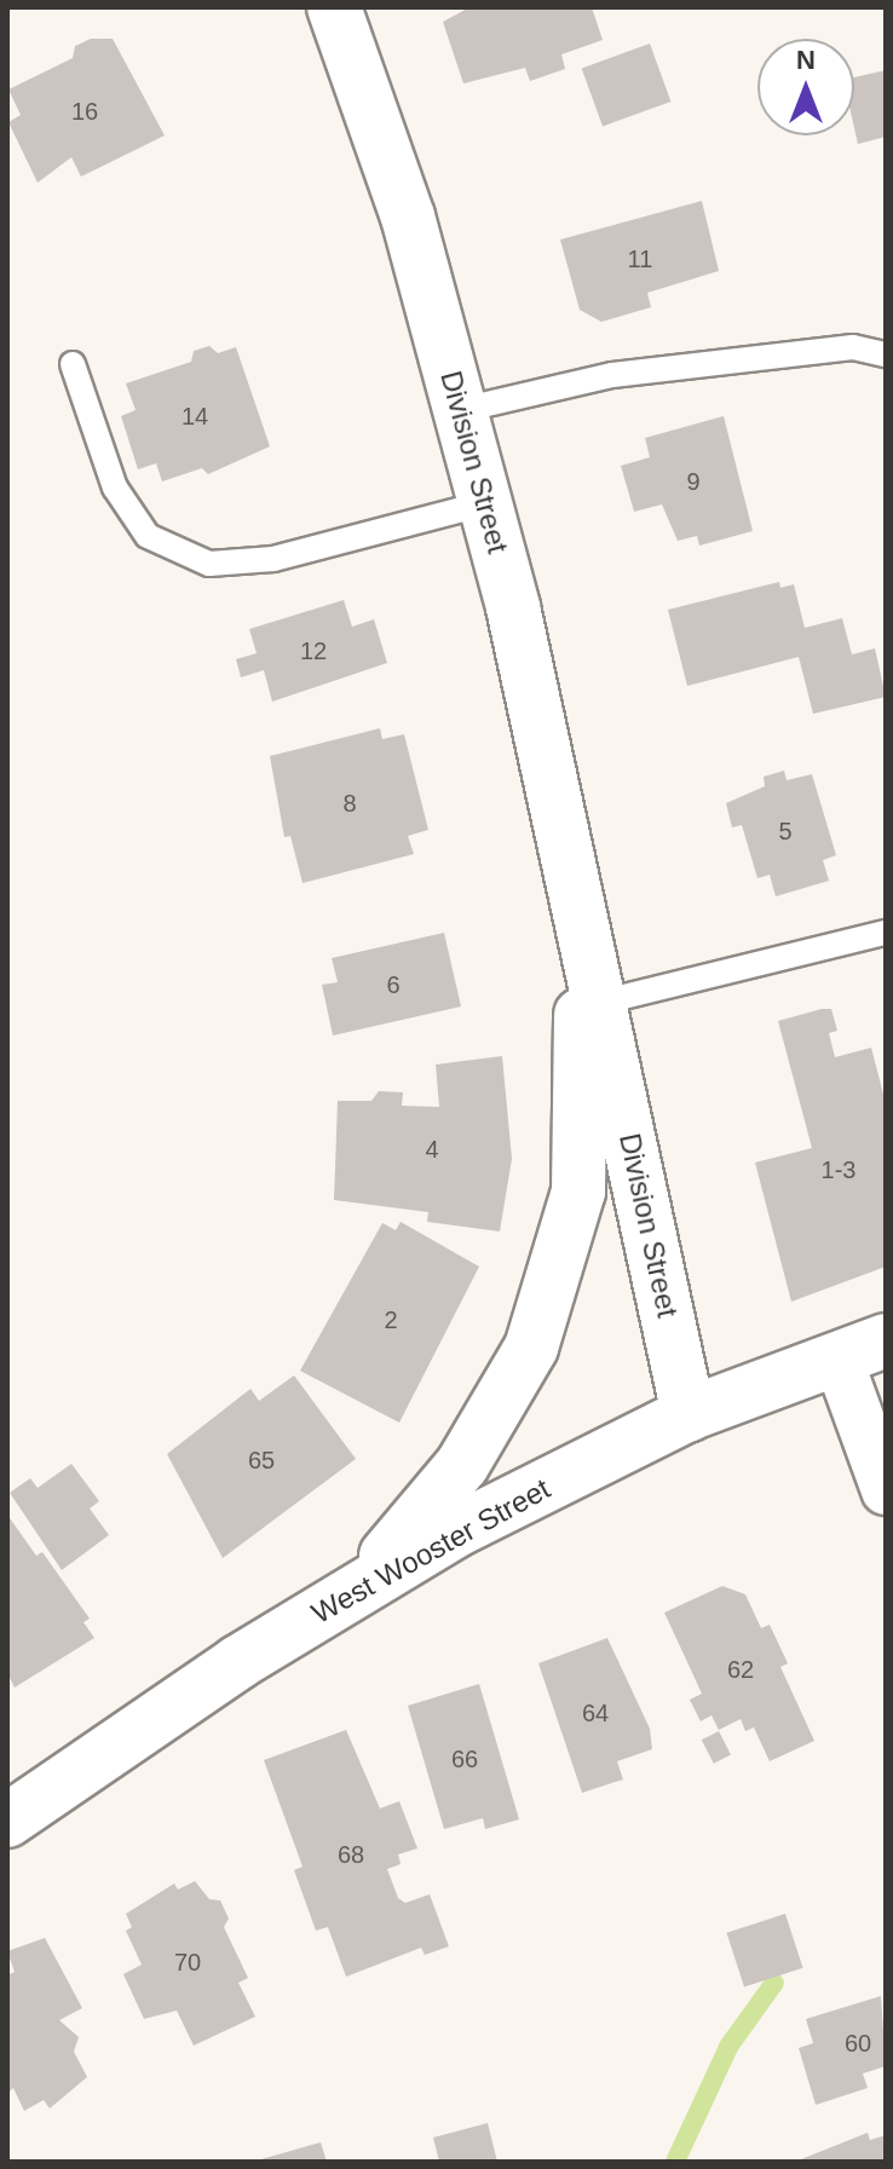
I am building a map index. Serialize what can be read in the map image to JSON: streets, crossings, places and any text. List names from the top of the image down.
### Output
{
  "streets": {
    "street": ["Division Street", "West Wooster Street"]
  },
  "crossings": [
    ["Division Street", "West Wooster Street"]
  ],
  "house_numbers": [
    "16",
    "11",
    "14",
    "9",
    "12",
    "8",
    "5",
    "6",
    "4",
    "1-3",
    "2",
    "65",
    "62",
    "64",
    "66",
    "68",
    "70",
    "60"
  ],
  "north": "top"
}
